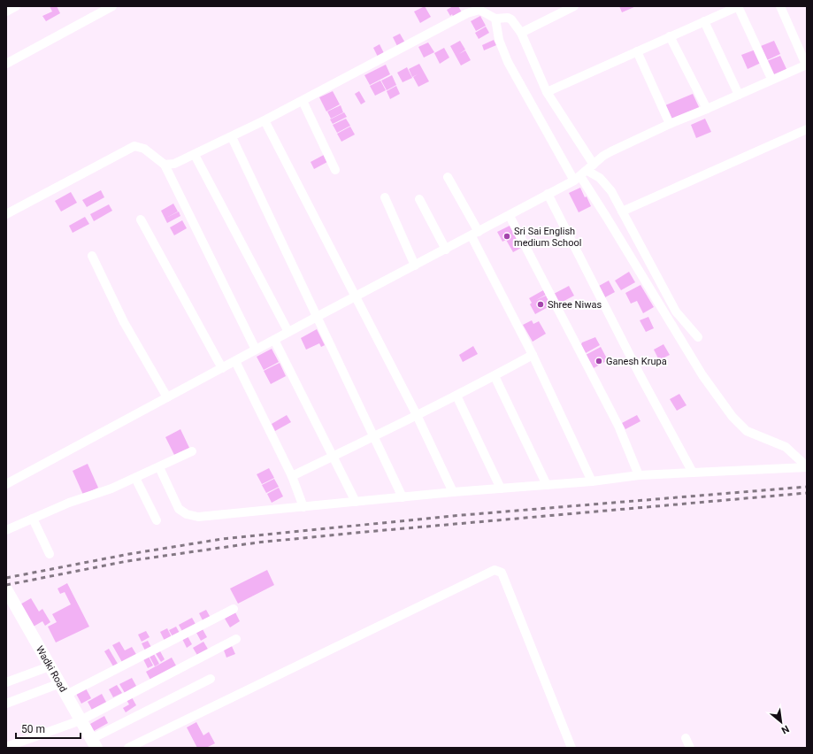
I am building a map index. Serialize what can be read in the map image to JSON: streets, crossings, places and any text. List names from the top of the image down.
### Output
{
  "streets": {
    "street": ["Wadki Road"]
  },
  "places": ["Sri Sai English medium School", "Shree Niwas", "Ganesh Krupa"],
  "scale_bar": "50 m",
  "north": "bottom right"
}
